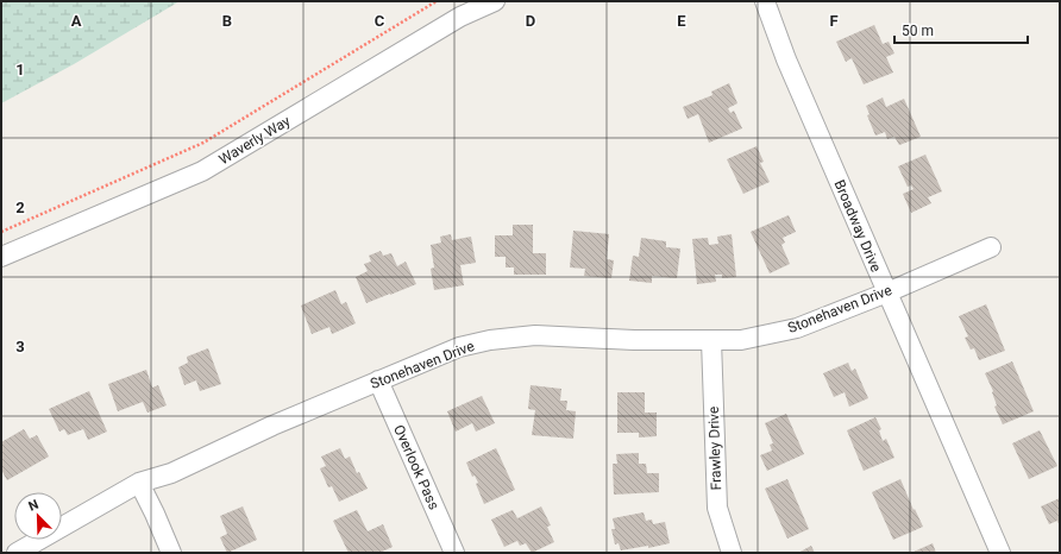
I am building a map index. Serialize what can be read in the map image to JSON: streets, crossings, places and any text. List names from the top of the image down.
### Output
{
  "streets": {
    "street": [
      "Waverly Way",
      "Broadway Drive",
      "Stonehaven Drive",
      "Frawley Drive",
      "Overlook Pass"
    ]
  },
  "crossings": [
    ["Broadway Drive", "Stonehaven Drive"],
    ["Stonehaven Drive", "Frawley Drive"],
    ["Stonehaven Drive", "Overlook Pass"]
  ],
  "scale_bar": "50 m",
  "north": "top left",
  "grid": {
    "columns": [
      "A",
      "B",
      "C",
      "D",
      "E",
      "F"
    ],
    "rows": ["1", "2", "3"]
  }
}
